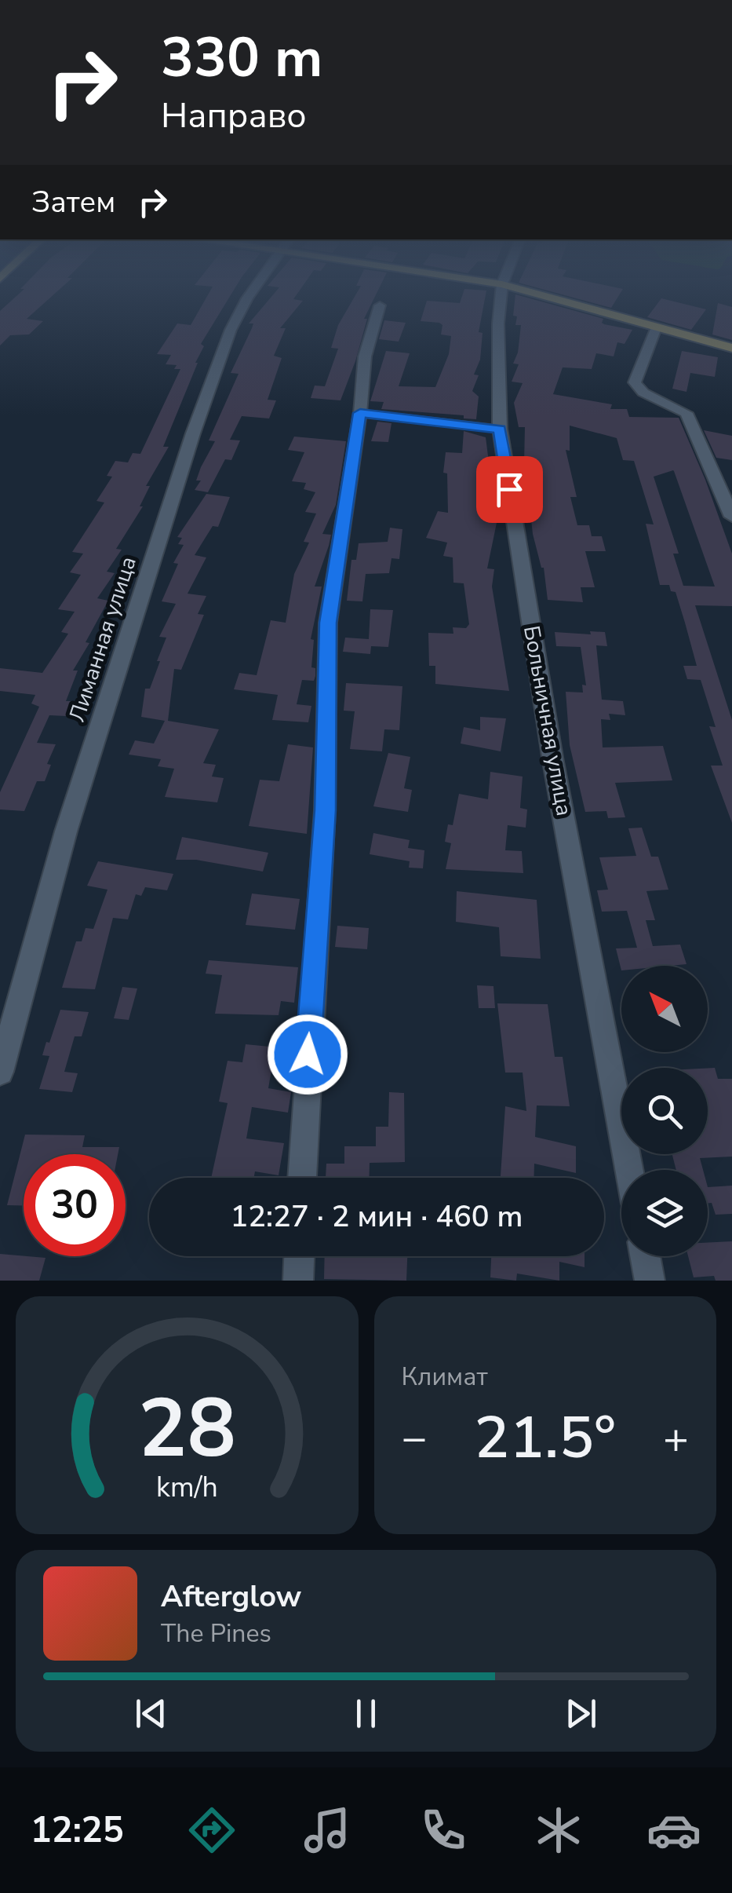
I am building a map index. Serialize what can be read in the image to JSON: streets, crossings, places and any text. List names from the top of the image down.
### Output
{
  "streets": {
    "street": ["Лиманная улица", "Больничная улица"]
  },
  "north": "top left",
  "page": {
    "turn": ["330 m", "Направо"],
    "then": "Затем",
    "limit": "30",
    "trip": "12:27 · 2 мин · 460 m",
    "tile": "Климат",
    "heat": ["−", "21.5°", "+"],
    "song": ["Afterglow", "The Pines"],
    "tabs": "12:25",
    "gauge": ["28", "km/h"]
  }
}
